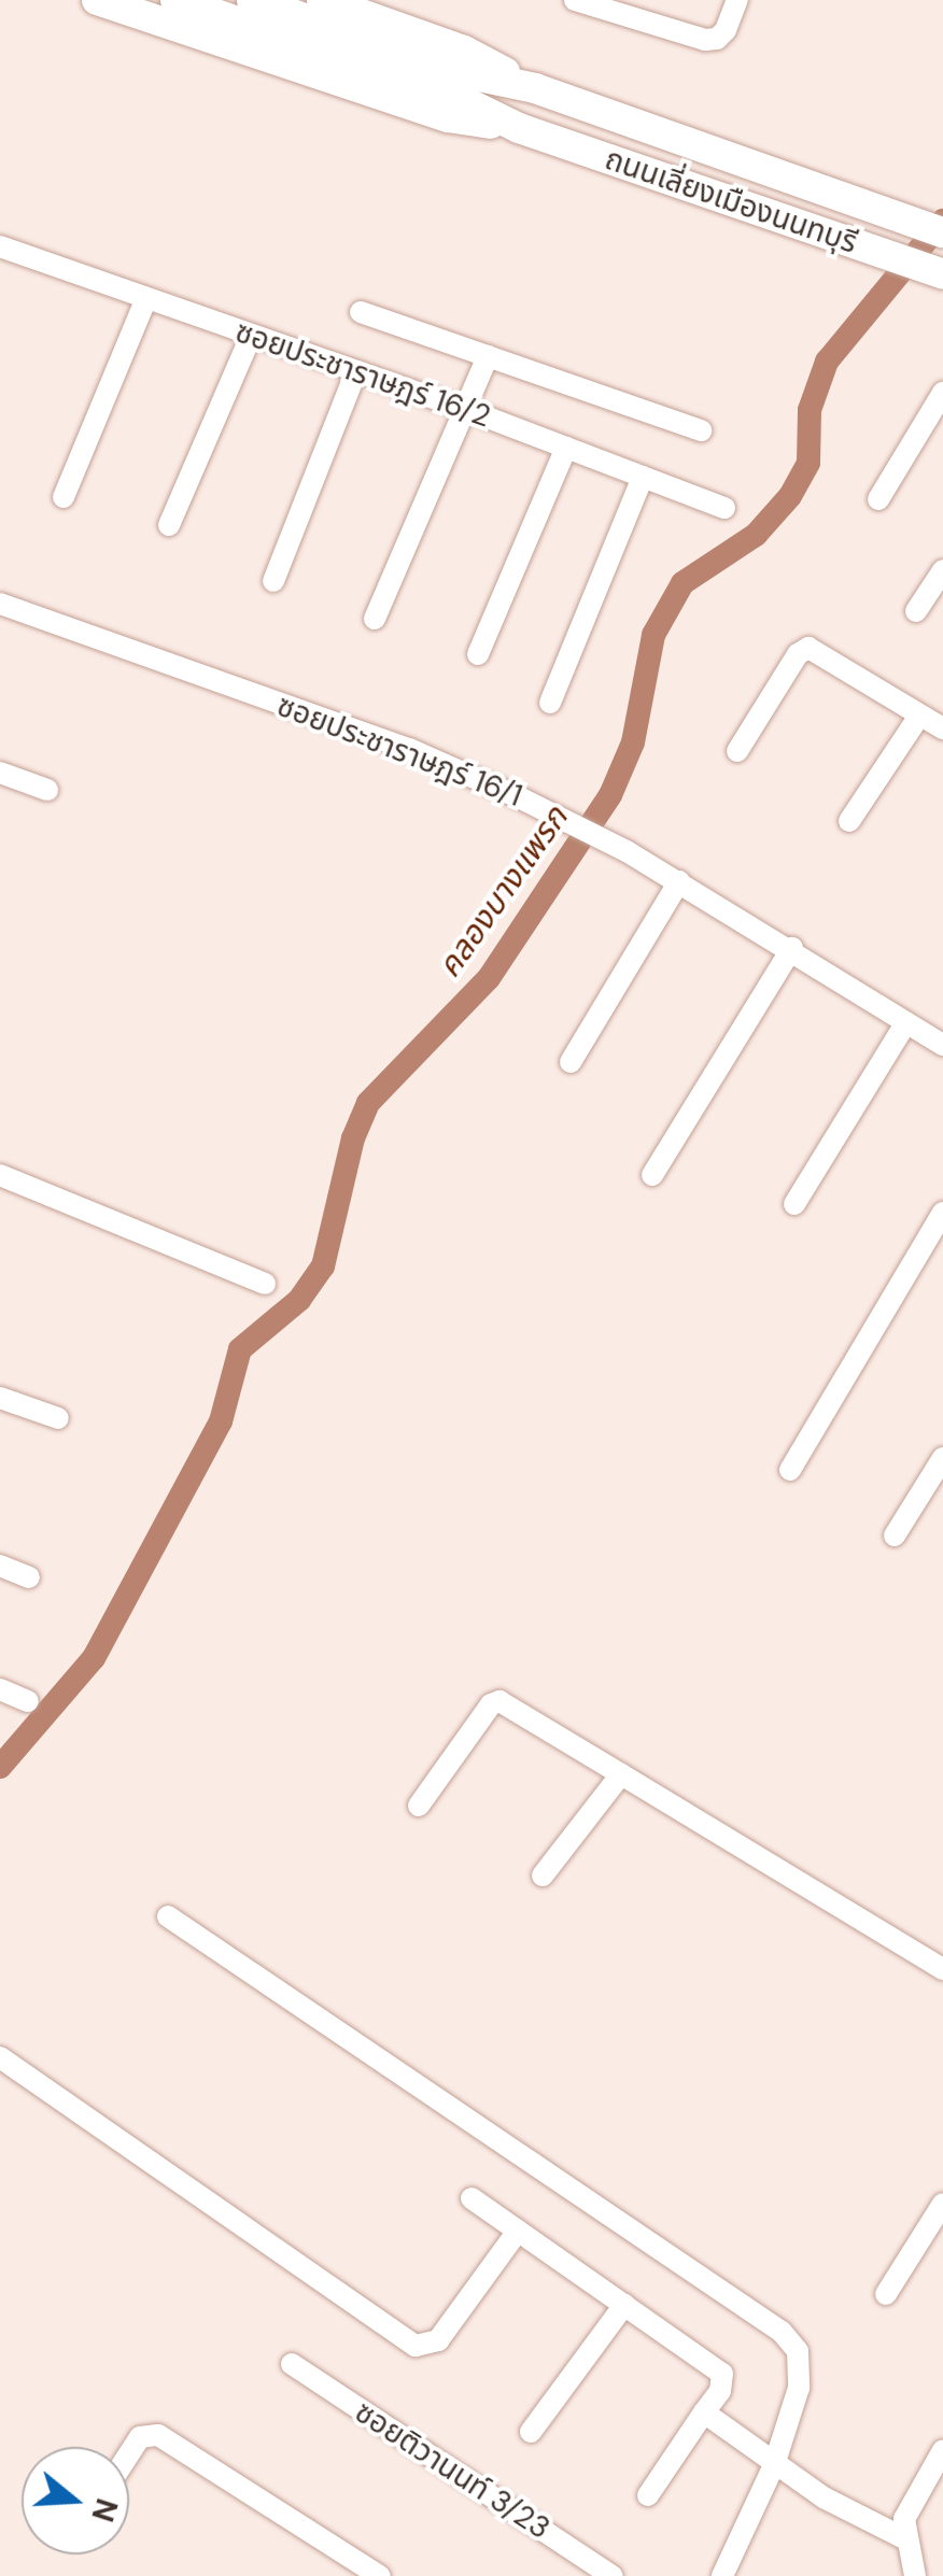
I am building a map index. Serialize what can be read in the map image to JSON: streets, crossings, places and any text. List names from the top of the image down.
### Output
{
  "streets": {
    "main road": ["ถนนเลี่ยงเมืองนนทบุรี"],
    "street": ["ซอยประชาราษฎร์ 16/2", "ซอยประชาราษฎร์ 16/1", "ซอยติวานนท์ 3/23"]
  },
  "water": ["คลองบางแพรก"],
  "north": "right"
}
